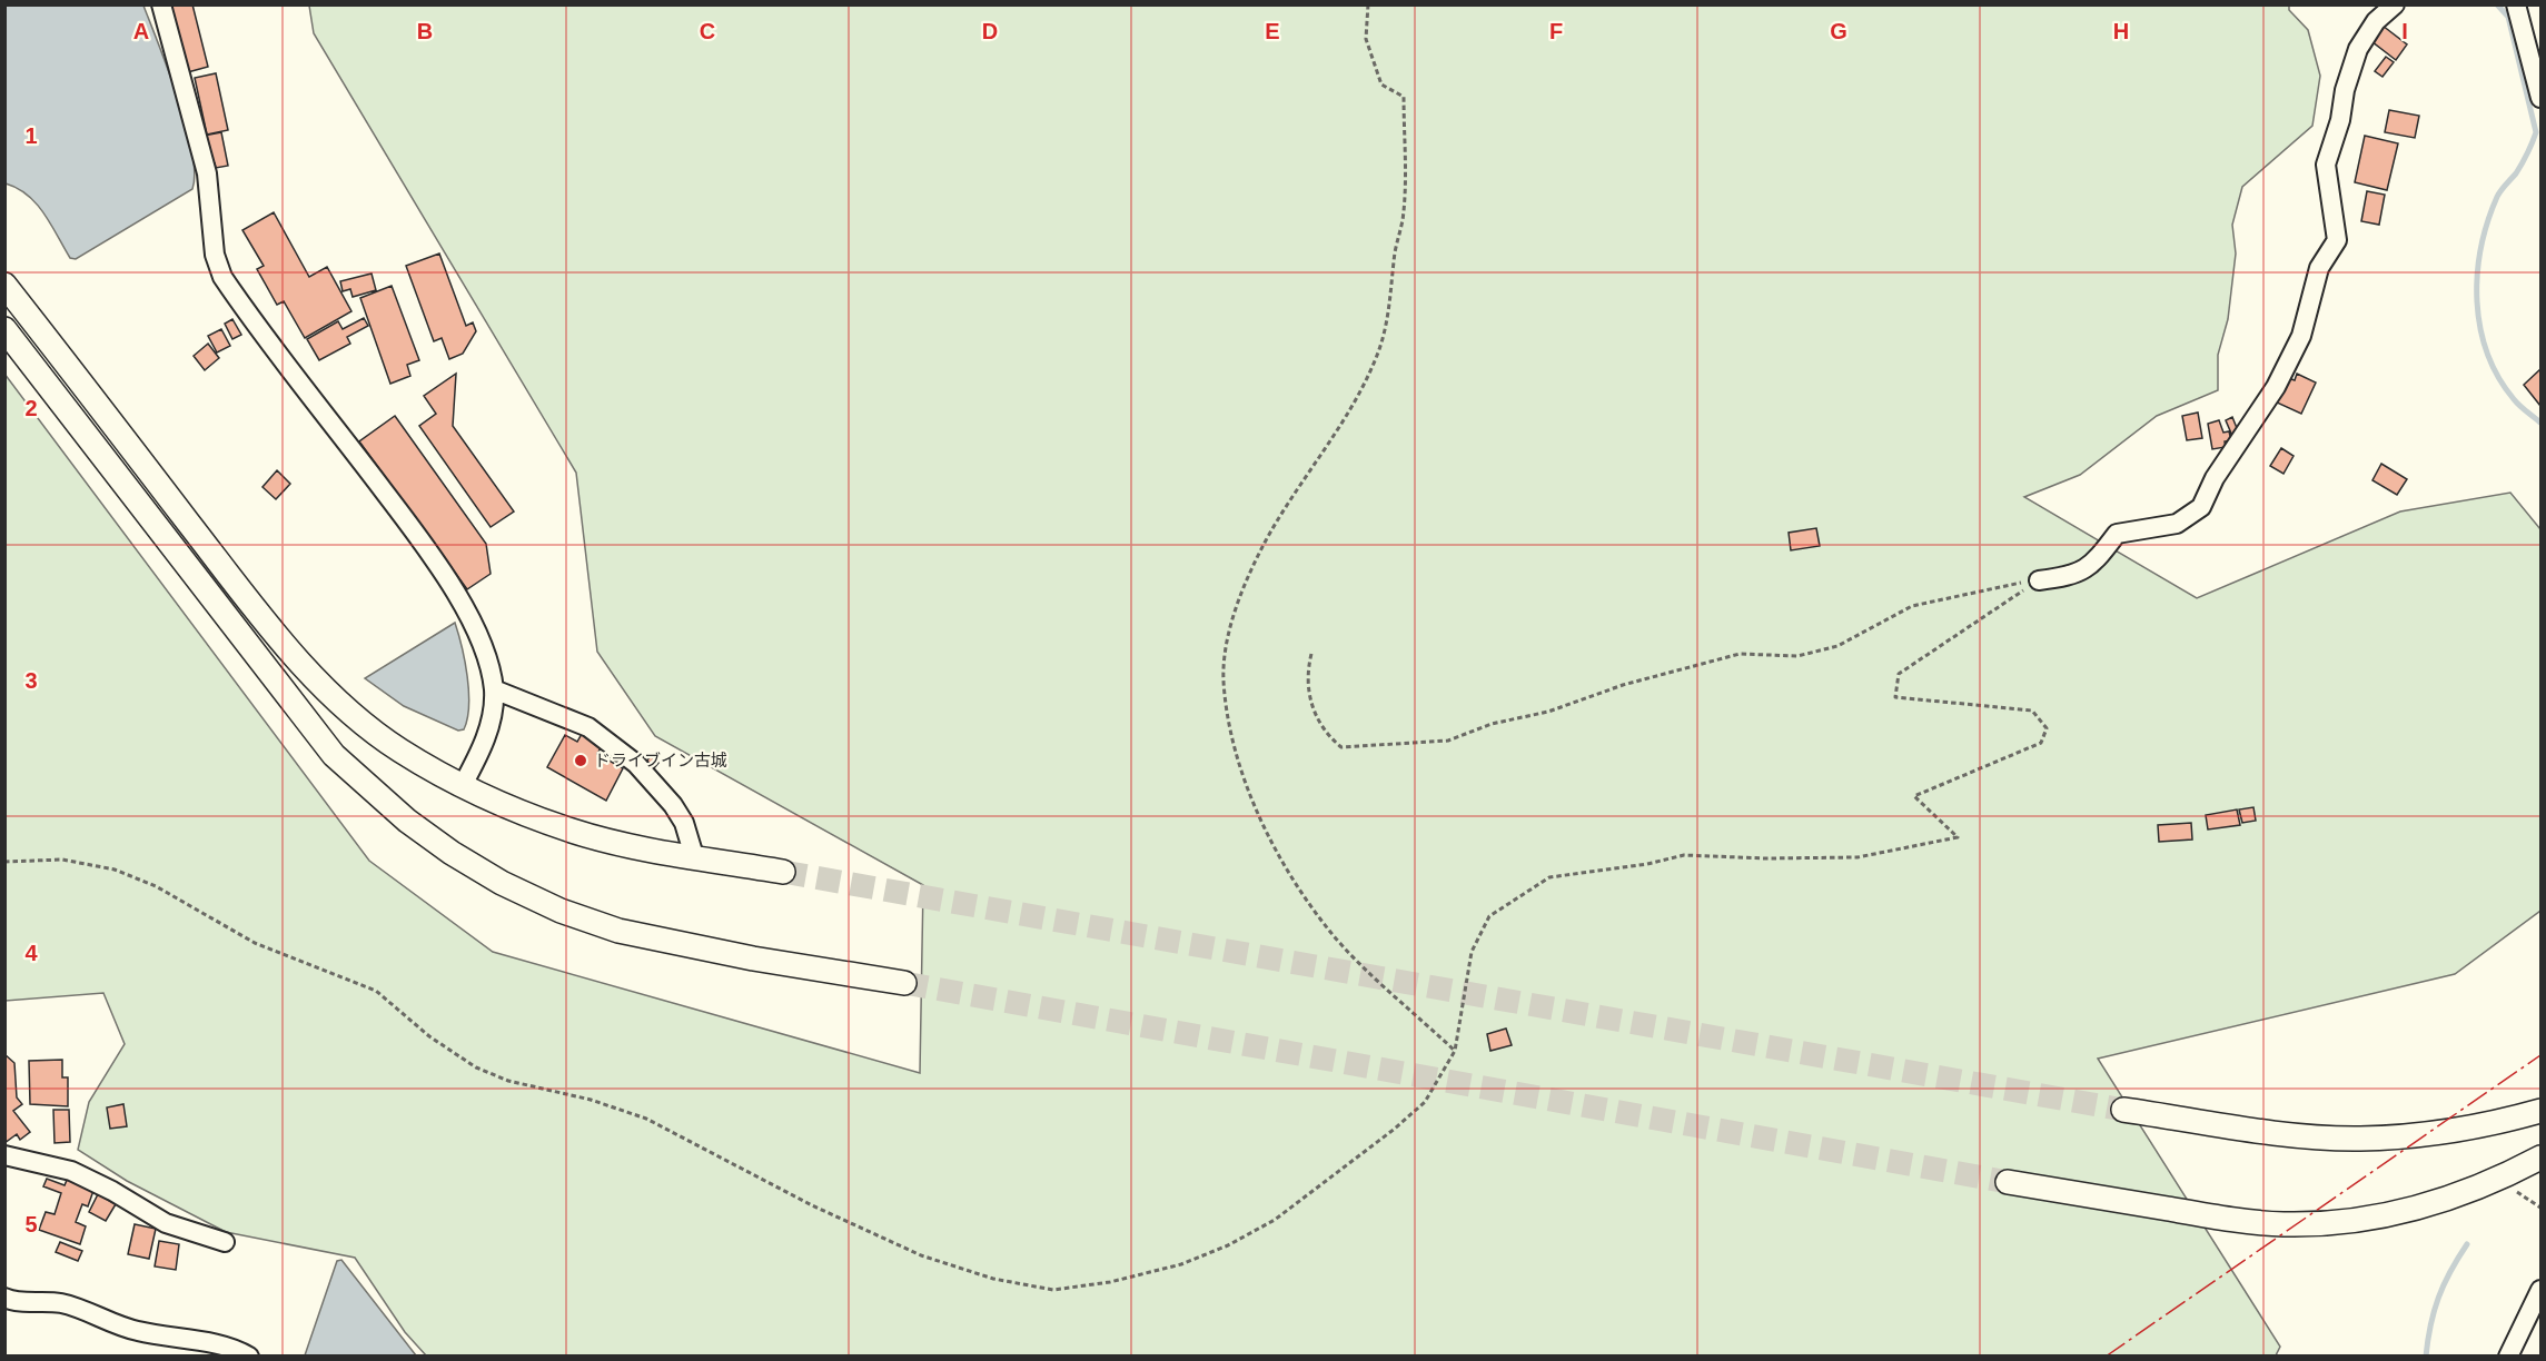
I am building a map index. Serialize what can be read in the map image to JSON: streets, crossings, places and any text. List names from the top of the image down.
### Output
{
  "places": ["ドライブイン古城"],
  "grid": {
    "columns": [
      "A",
      "B",
      "C",
      "D",
      "E",
      "F",
      "G",
      "H",
      "I"
    ],
    "rows": [
      "1",
      "2",
      "3",
      "4",
      "5"
    ]
  }
}
